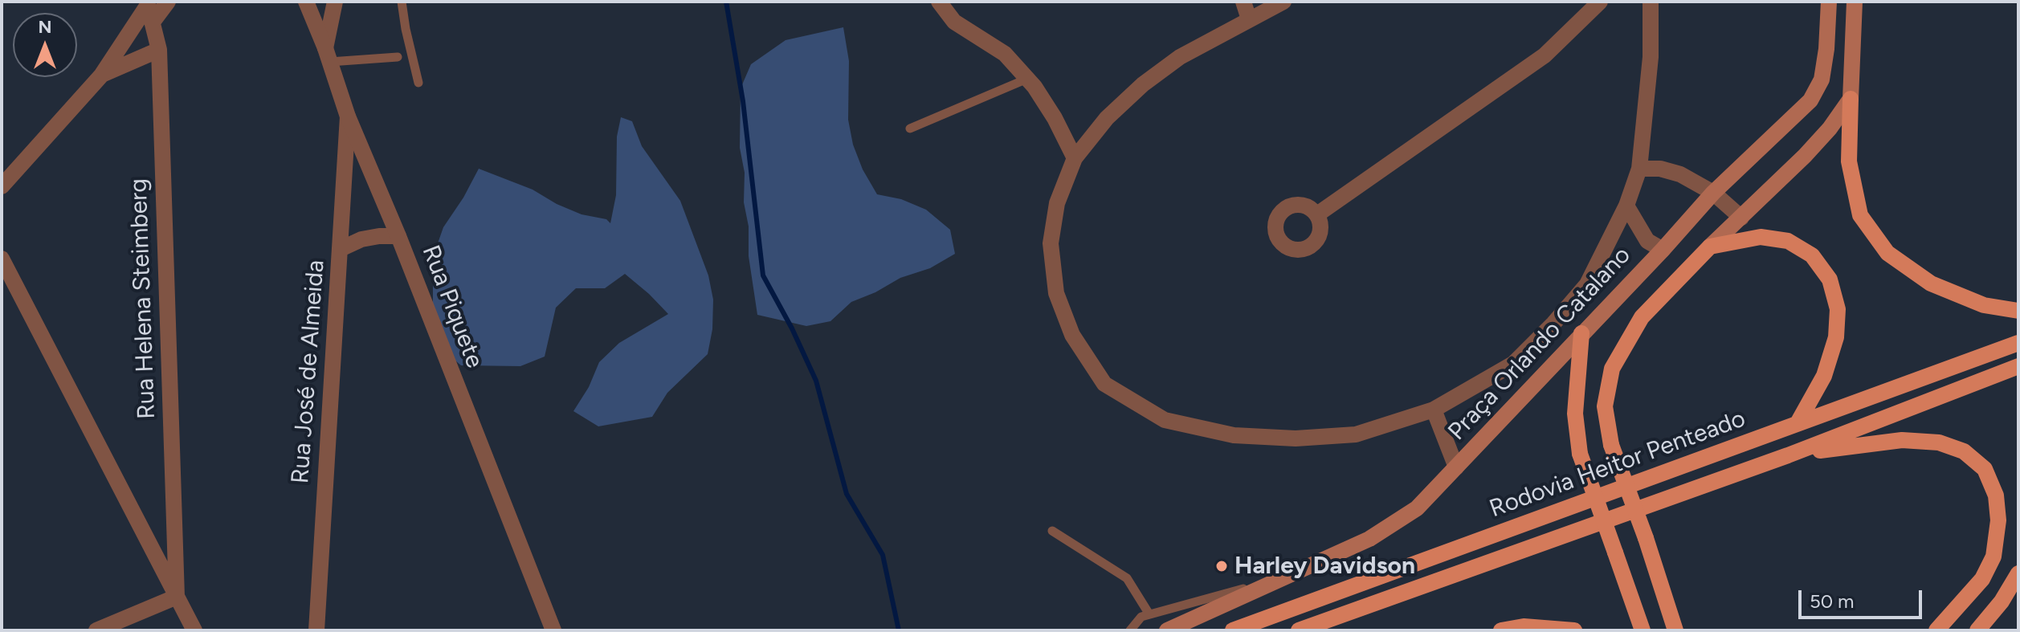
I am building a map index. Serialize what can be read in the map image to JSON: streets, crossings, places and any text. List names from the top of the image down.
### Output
{
  "streets": {
    "main road": ["Praça Orlando Catalano", "Rodovia Heitor Penteado"],
    "street": ["Rua Helena Steimberg", "Rua Piquete", "Rua José de Almeida"]
  },
  "crossings": [
    ["Rua Piquete", "Rua José de Almeida"]
  ],
  "places": ["Harley Davidson"],
  "scale_bar": "50 m",
  "north": "top"
}
